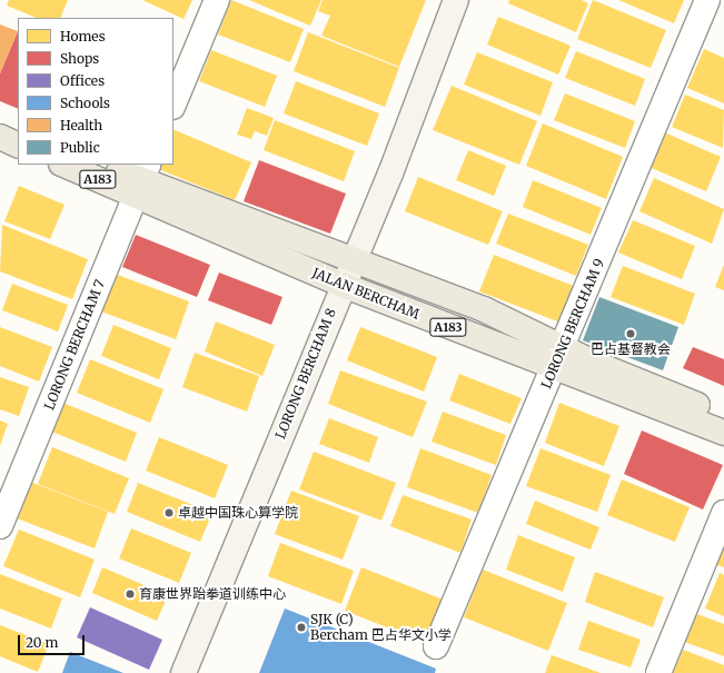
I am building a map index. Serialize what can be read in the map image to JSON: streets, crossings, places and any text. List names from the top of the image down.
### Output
{
  "streets": {
    "main road": ["A183", "JALAN BERCHAM"],
    "street": ["LORONG BERCHAM 9", "LORONG BERCHAM 7", "LORONG BERCHAM 8"]
  },
  "crossings": [
    ["JALAN BERCHAM", "LORONG BERCHAM 9"],
    ["JALAN BERCHAM", "LORONG BERCHAM 7"],
    ["JALAN BERCHAM", "LORONG BERCHAM 8"]
  ],
  "places": [
    "巴占基督教会",
    "卓越中国珠心算学院",
    "育康世界跆拳道训练中心",
    "SJK (C) Bercham 巴占华文小学"
  ],
  "legend": [
    "Homes",
    "Shops",
    "Offices",
    "Schools",
    "Health",
    "Public"
  ],
  "scale_bar": "20 m"
}
